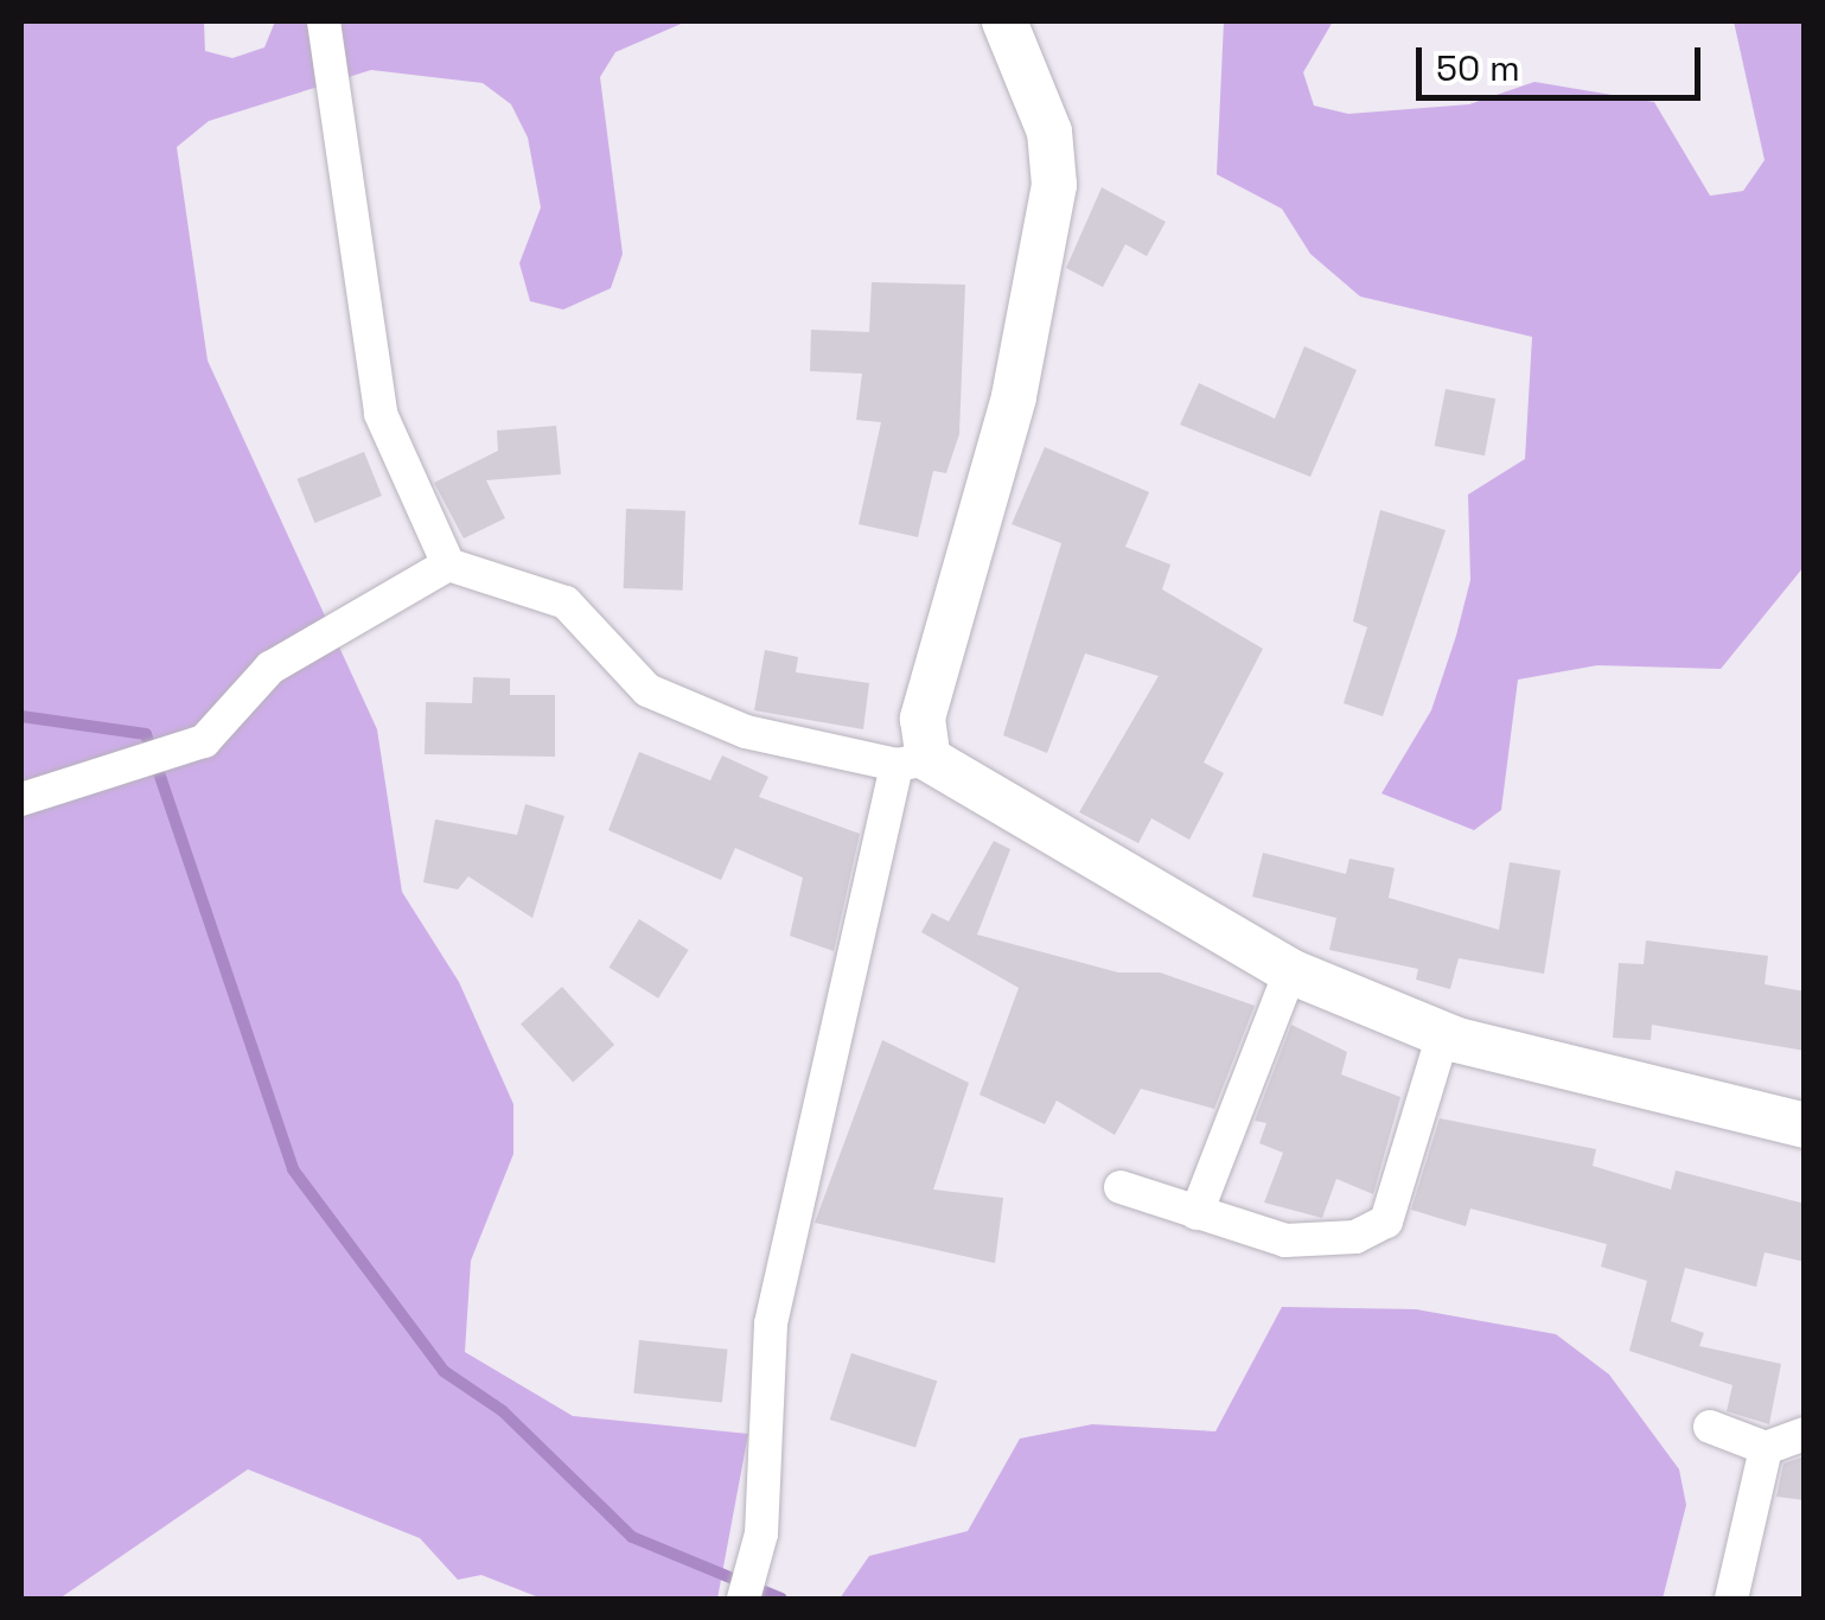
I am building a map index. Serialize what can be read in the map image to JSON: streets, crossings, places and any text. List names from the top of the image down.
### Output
{
  "scale_bar": "50 m"
}
